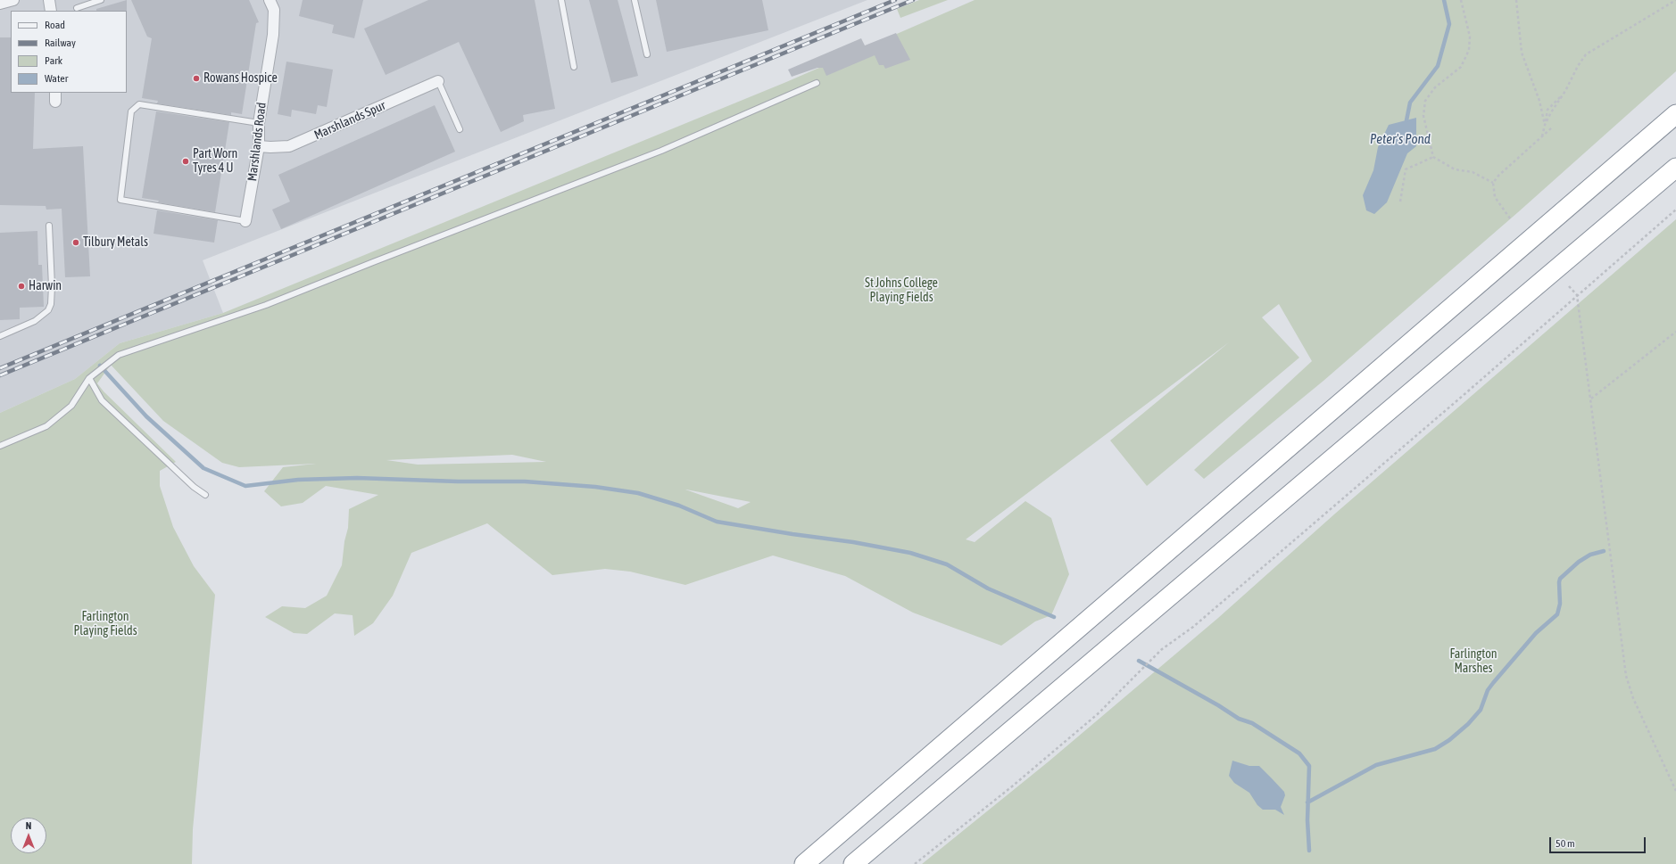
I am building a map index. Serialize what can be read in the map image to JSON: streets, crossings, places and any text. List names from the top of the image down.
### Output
{
  "streets": {
    "street": ["Marshlands Spur", "Marshlands Road"]
  },
  "crossings": [
    ["Marshlands Spur", "Marshlands Road"]
  ],
  "water": ["Peter's Pond"],
  "parks": ["St Johns College Playing Fields", "Farlington Playing Fields", "Farlington Marshes"],
  "places": [
    "Rowans Hospice",
    "Part Worn Tyres 4 U",
    "Tilbury Metals",
    "Harwin"
  ],
  "legend": [
    "Road",
    "Railway",
    "Park",
    "Water"
  ],
  "scale_bar": "50 m",
  "north": "top"
}
